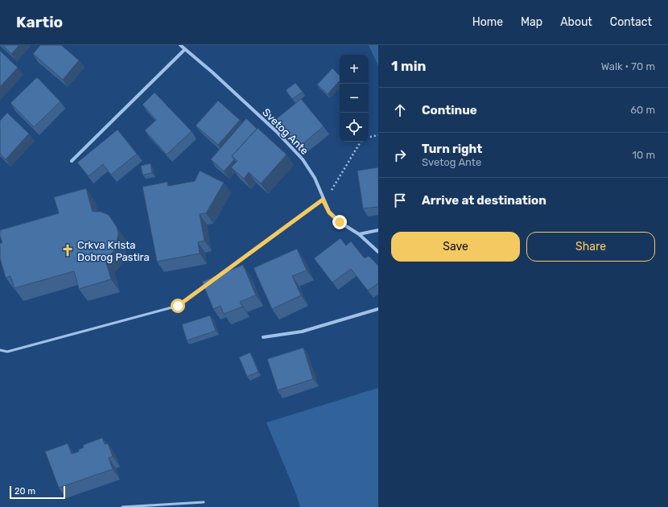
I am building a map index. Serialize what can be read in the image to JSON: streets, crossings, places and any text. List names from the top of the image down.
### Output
{
  "streets": {
    "street": ["Svetog Ante"]
  },
  "places": {
    "church": ["Crkva Krista Dobrog Pastira"]
  },
  "scale_bar": "20 m",
  "page": {
    "header": "Kartio",
    "nav": [
      "Home",
      "Map",
      "About",
      "Contact"
    ],
    "heading": ["1 min", "Walk · 70 m"],
    "map_buttons": ["+", "−"],
    "list": [
      ["Continue", "60 m"],
      ["Turn right", "Svetog Ante", "10 m"],
      "Arrive at destination"
    ],
    "buttons": ["Save", "Share"],
    "scale": "20 m"
  }
}
